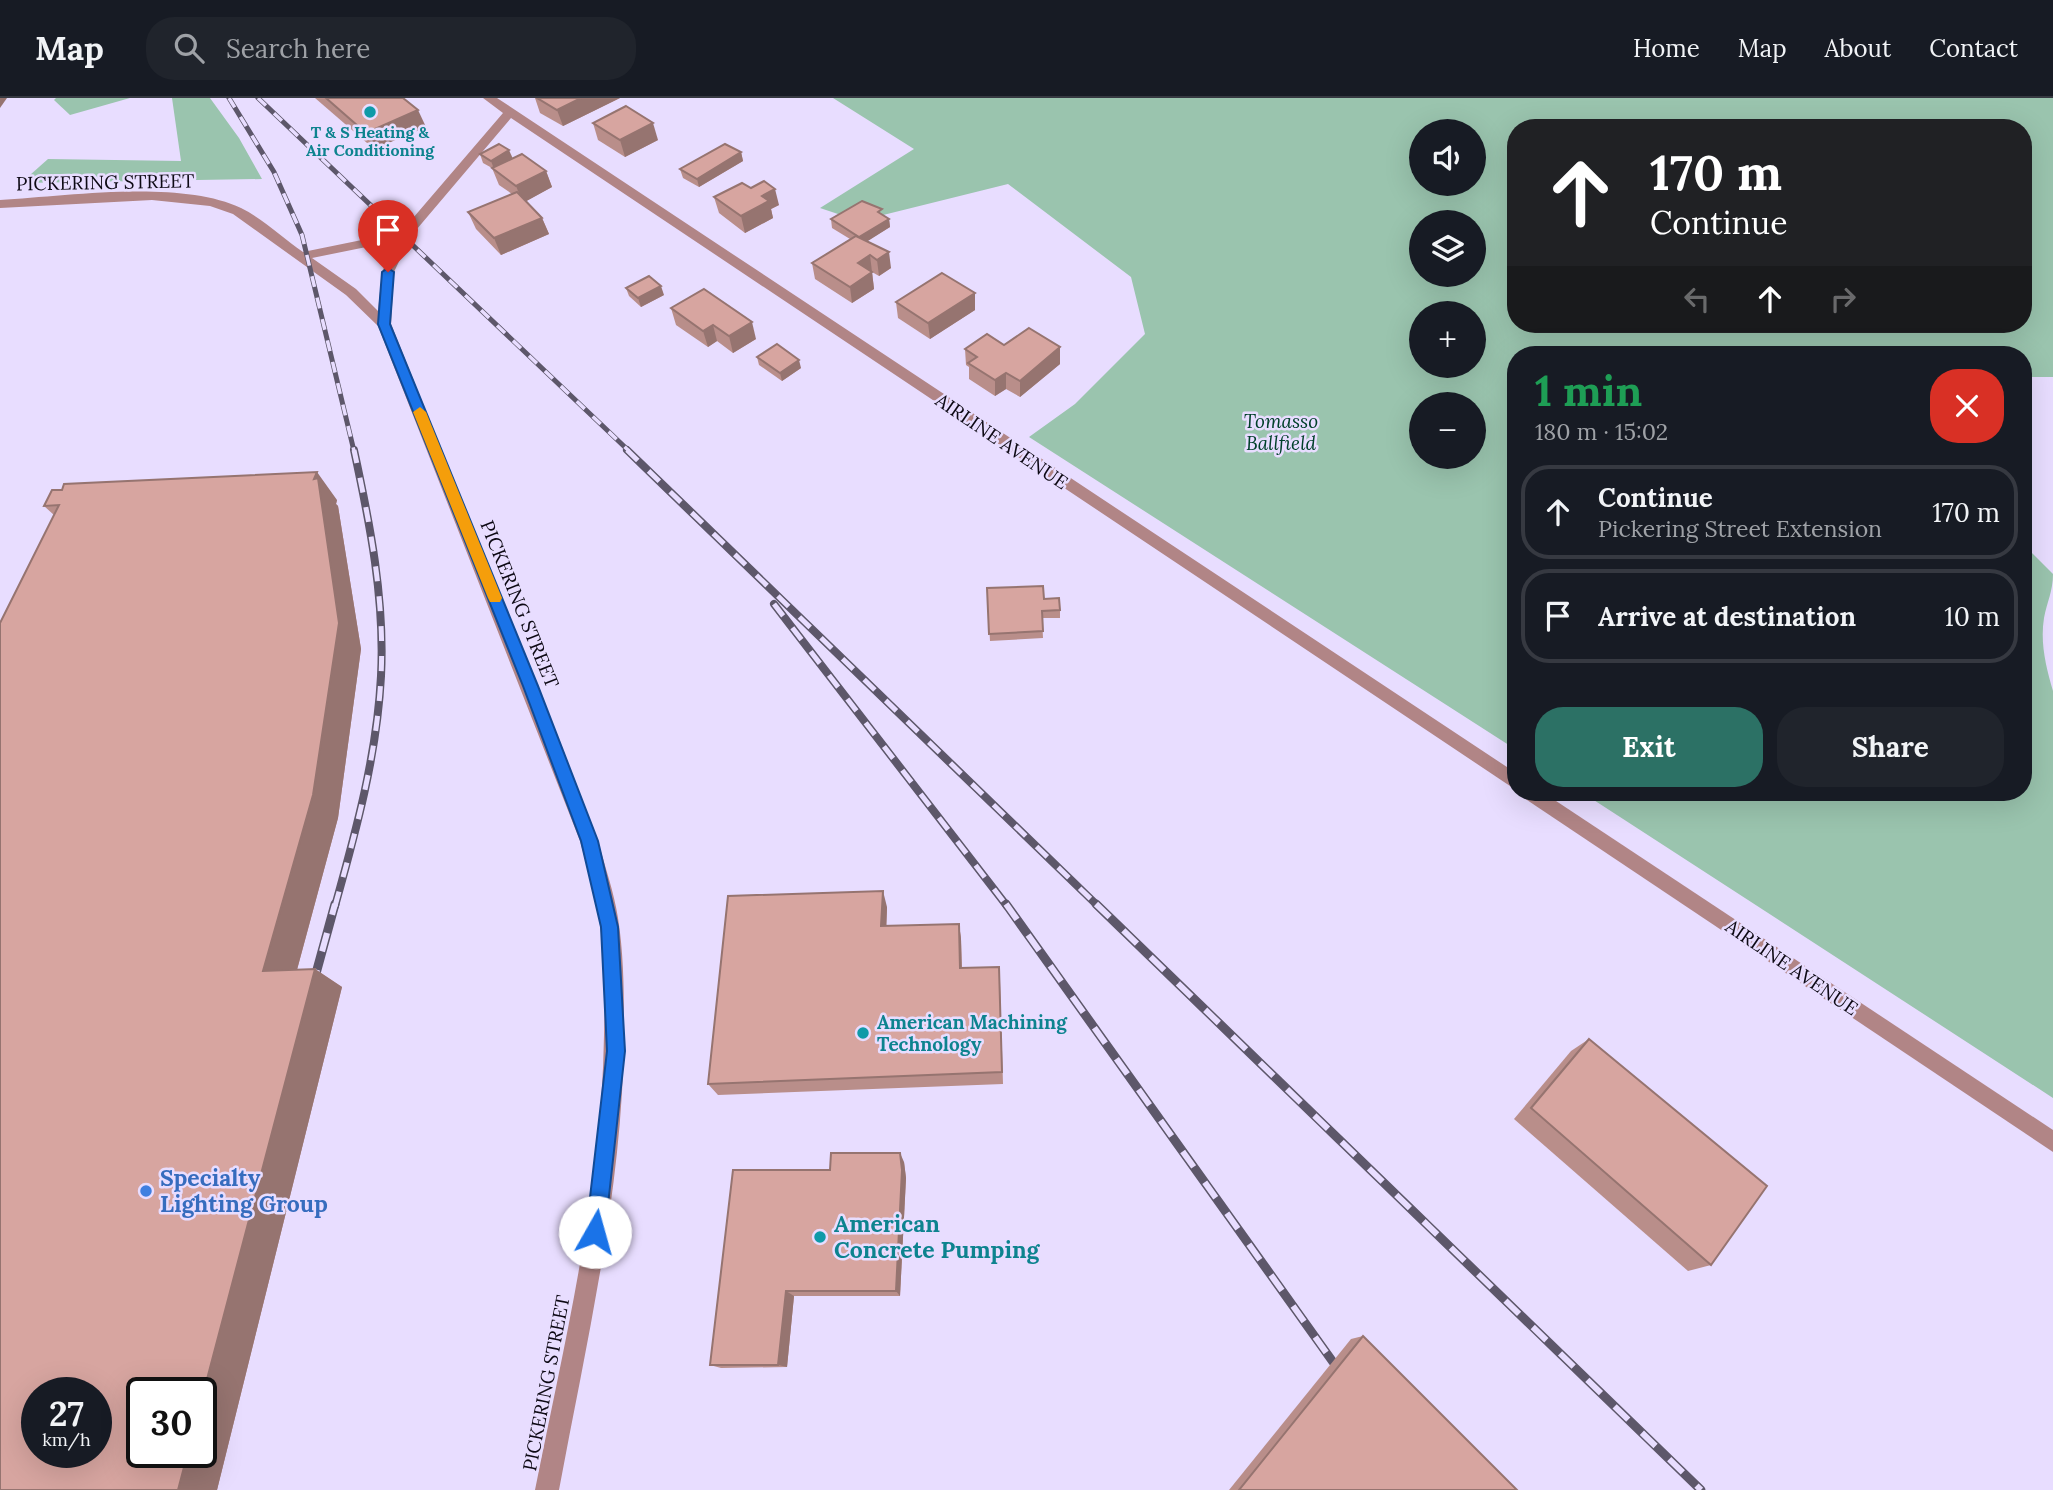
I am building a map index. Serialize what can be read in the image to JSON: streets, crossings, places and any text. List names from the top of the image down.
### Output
{
  "streets": {
    "street": ["PICKERING STREET", "AIRLINE AVENUE"]
  },
  "parks": ["Tomasso Ballfield"],
  "places": [
    "T & S Heating & Air Conditioning",
    "American Machining Technology",
    "Specialty Lighting Group",
    "American Concrete Pumping"
  ],
  "page": {
    "header": "Map",
    "search": "Search here",
    "nav": [
      "Home",
      "Map",
      "About",
      "Contact"
    ],
    "map_buttons": ["+", "−"],
    "turn": ["170 m", "Continue"],
    "heading": ["1 min", "180 m · 15:02"],
    "list": [
      {
        "name": "Continue",
        "note": "Pickering Street Extension",
        "value": "170 m"
      },
      {
        "name": "Arrive at destination",
        "value": "10 m"
      }
    ],
    "buttons": ["Exit", "Share"],
    "speed": "27 km/h",
    "limit": "30"
  }
}
